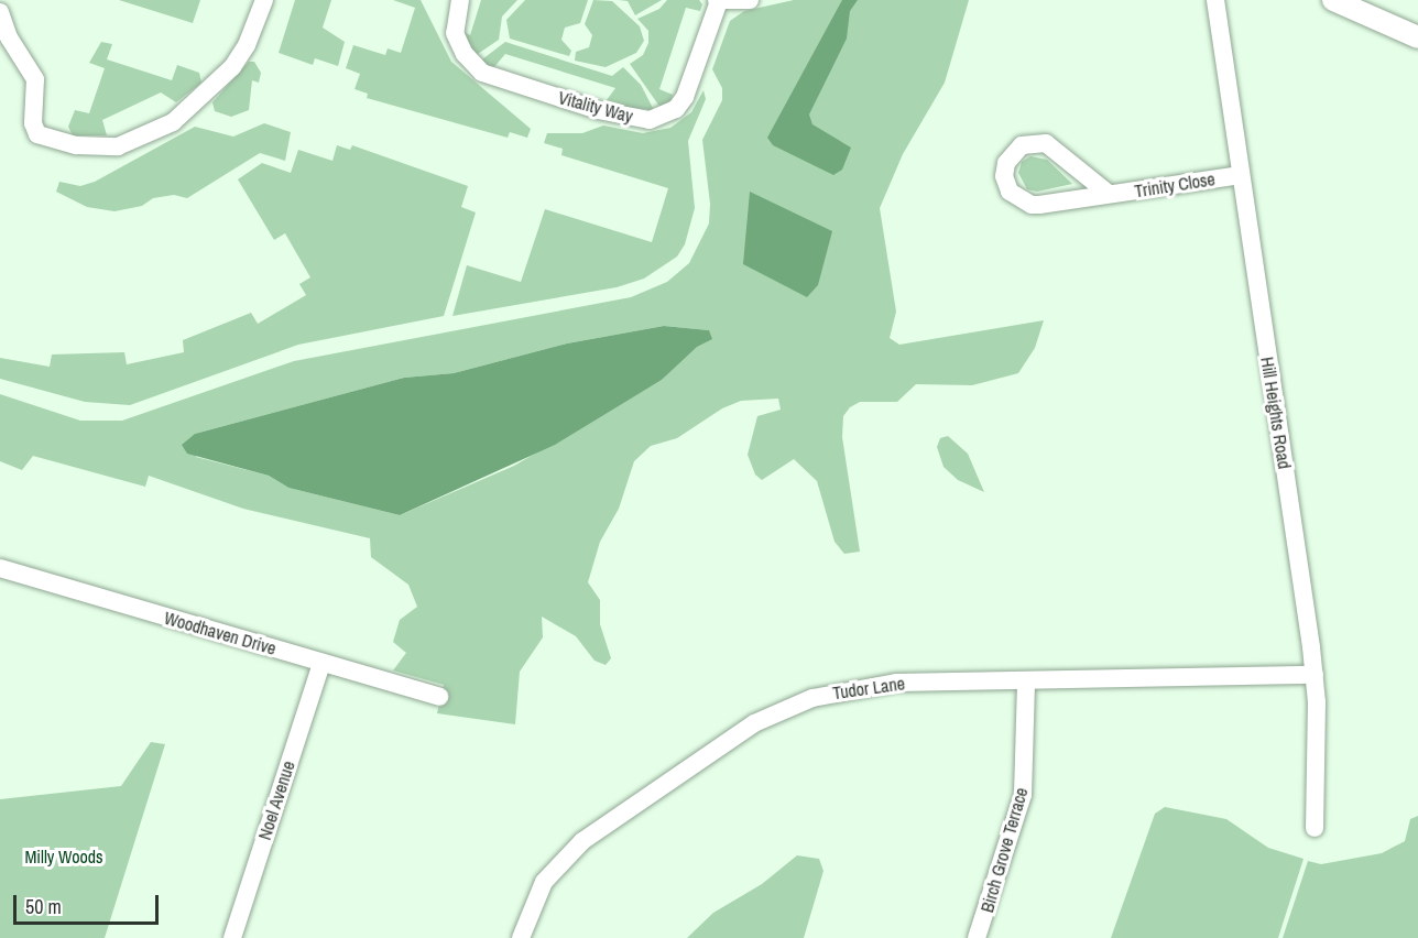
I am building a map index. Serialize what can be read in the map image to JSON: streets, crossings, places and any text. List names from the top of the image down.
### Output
{
  "streets": {
    "street": [
      "Vitality Way",
      "Trinity Close",
      "Hill Heights Road",
      "Woodhaven Drive",
      "Tudor Lane",
      "Noel Avenue",
      "Birch Grove Terrace"
    ]
  },
  "crossings": [
    ["Trinity Close", "Hill Heights Road"],
    ["Hill Heights Road", "Tudor Lane"],
    ["Woodhaven Drive", "Noel Avenue"],
    ["Tudor Lane", "Birch Grove Terrace"]
  ],
  "parks": ["Milly Woods"],
  "scale_bar": "50 m"
}
